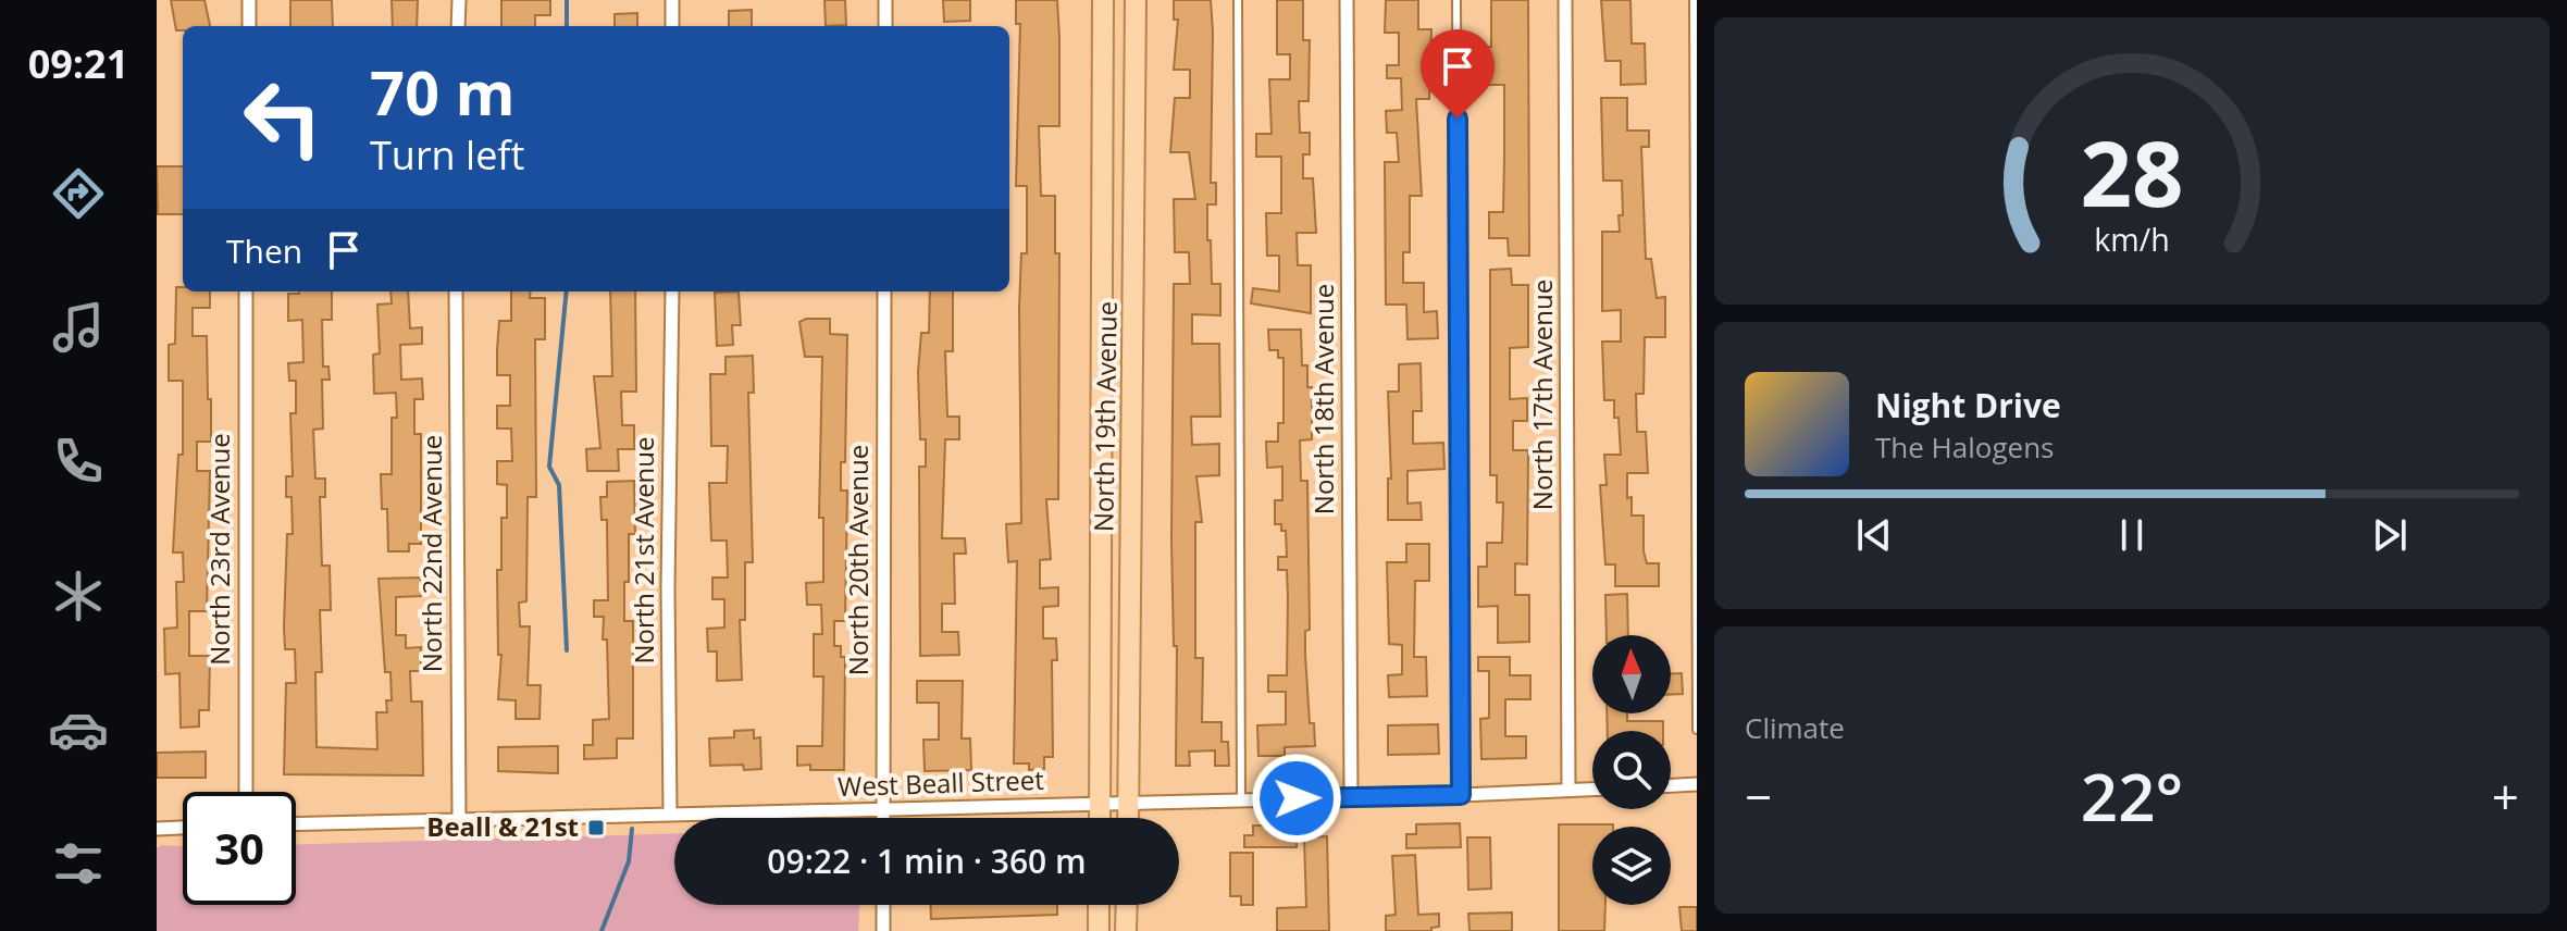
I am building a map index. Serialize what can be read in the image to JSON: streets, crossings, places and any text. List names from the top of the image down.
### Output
{
  "streets": {
    "main road": ["North 19th Avenue"],
    "street": [
      "North 17th Avenue",
      "North 18th Avenue",
      "North 23rd Avenue",
      "North 21st Avenue",
      "North 22nd Avenue",
      "North 20th Avenue",
      "West Beall Street"
    ]
  },
  "crossings": [
    ["North 17th Avenue", "West Beall Street"],
    ["North 18th Avenue", "West Beall Street"],
    ["North 19th Avenue", "West Beall Street"],
    ["North 21st Avenue", "West Beall Street"],
    ["North 22nd Avenue", "West Beall Street"],
    ["North 20th Avenue", "West Beall Street"]
  ],
  "places": {
    "transit": ["Beall & 21st"]
  },
  "north": "top",
  "page": {
    "tabs": "09:21",
    "turn": ["70 m", "Turn left"],
    "then": "Then",
    "song": ["Night Drive", "The Halogens"],
    "tile": "Climate",
    "heat": ["−", "22°", "+"],
    "limit": "30",
    "trip": "09:22 · 1 min · 360 m",
    "gauge": ["28", "km/h"]
  }
}
